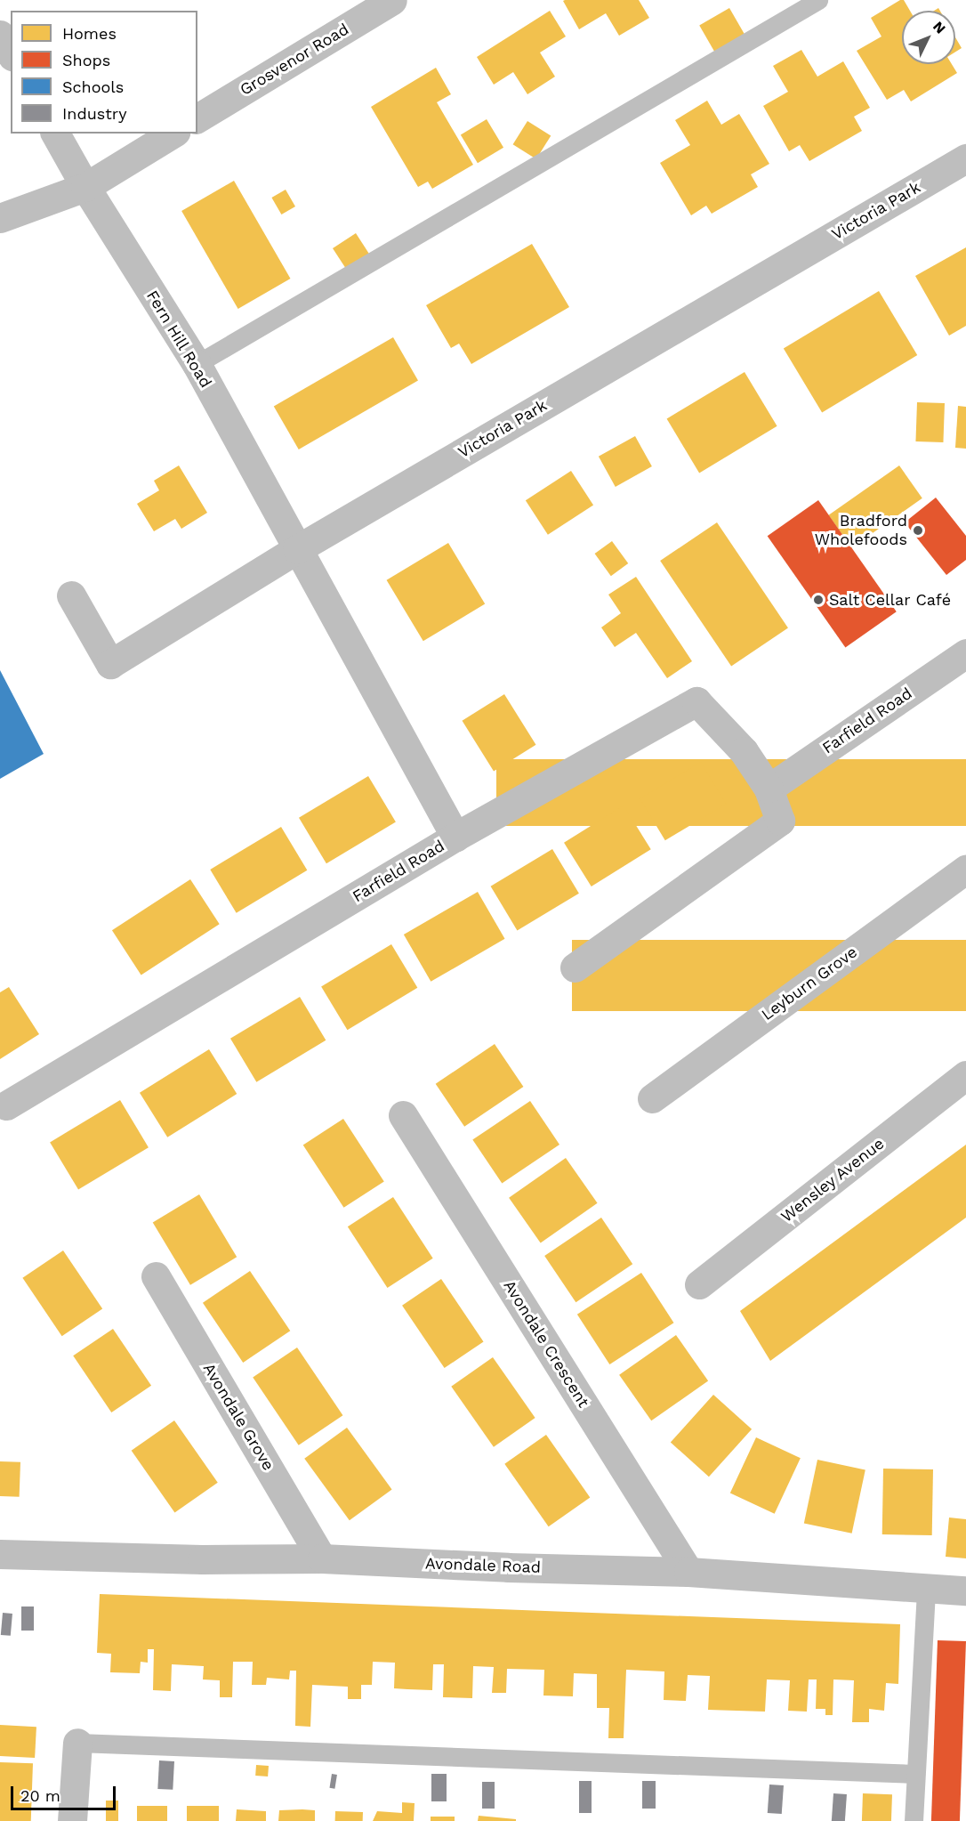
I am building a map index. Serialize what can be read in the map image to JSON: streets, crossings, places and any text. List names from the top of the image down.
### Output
{
  "streets": {
    "street": [
      "Grosvenor Road",
      "Victoria Park",
      "Fern Hill Road",
      "Farfield Road",
      "Leyburn Grove",
      "Wensley Avenue",
      "Avondale Crescent",
      "Avondale Grove",
      "Avondale Road"
    ]
  },
  "crossings": [
    ["Victoria Park", "Fern Hill Road"],
    ["Fern Hill Road", "Farfield Road"],
    ["Avondale Crescent", "Avondale Road"],
    ["Avondale Grove", "Avondale Road"]
  ],
  "places": ["Bradford Wholefoods", "Salt Cellar Café"],
  "legend": [
    "Homes",
    "Shops",
    "Schools",
    "Industry"
  ],
  "scale_bar": "20 m",
  "north": "top right"
}
